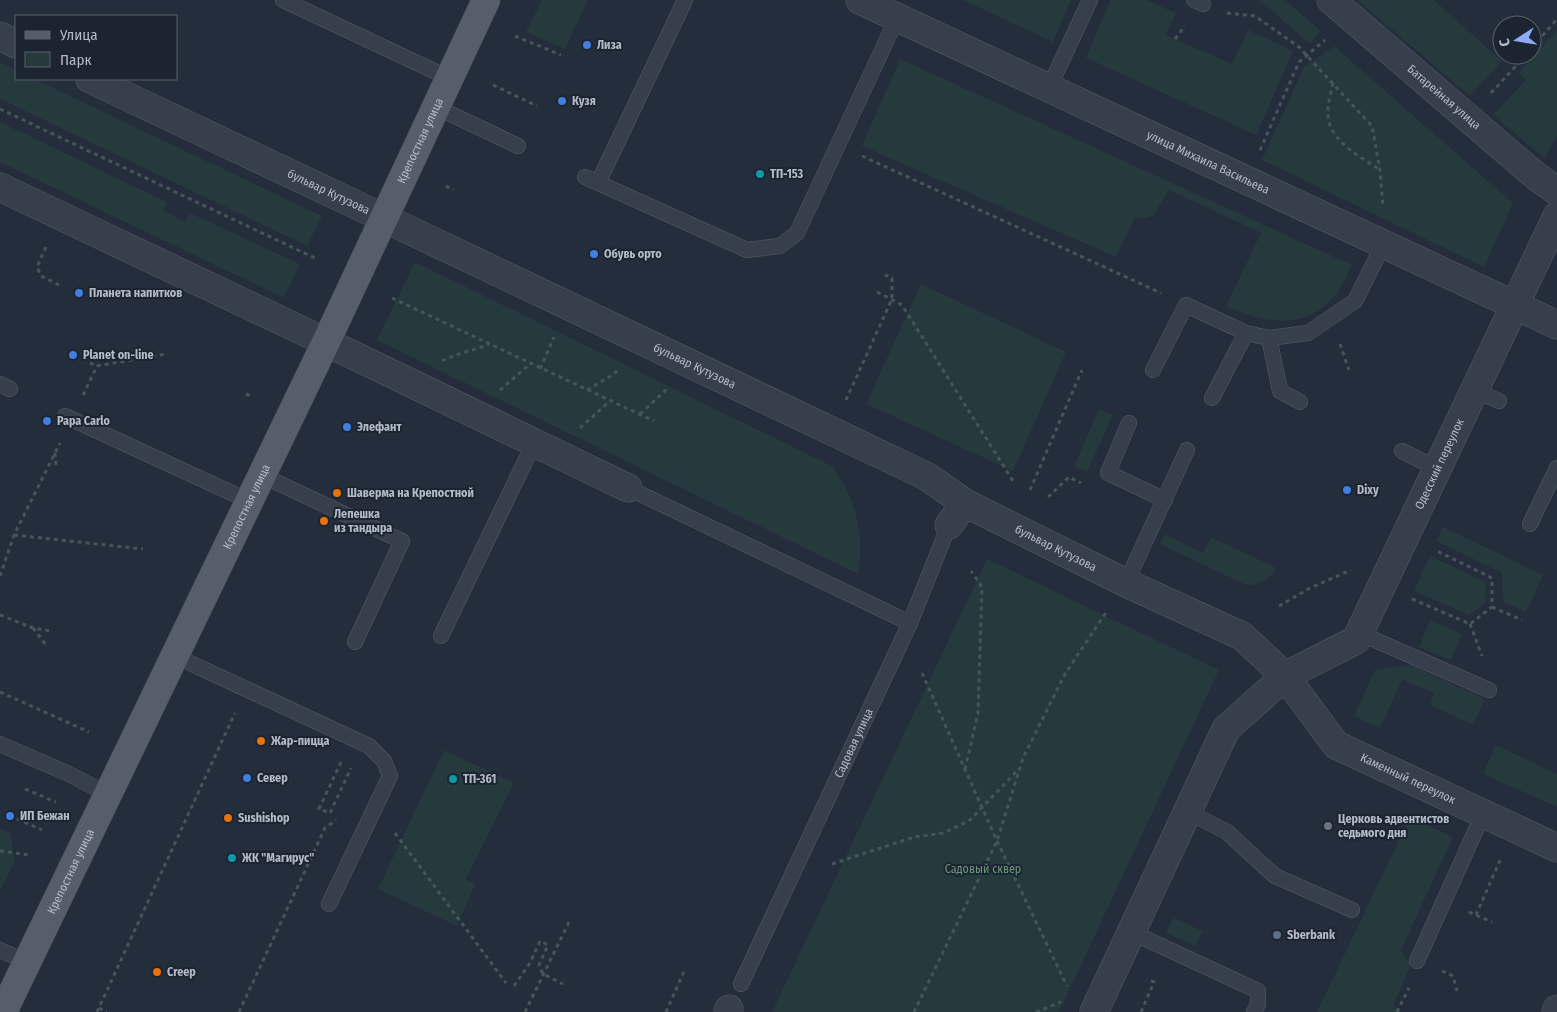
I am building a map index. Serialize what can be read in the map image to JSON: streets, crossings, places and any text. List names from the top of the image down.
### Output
{
  "streets": {
    "main road": ["Крепостная улица"],
    "street": [
      "Батарейная улица",
      "улица Михаила Васильева",
      "бульвар Кутузова",
      "Одесский переулок",
      "Садовая улица",
      "Каменный переулок"
    ]
  },
  "crossings": [
    ["Крепостная улица", "бульвар Кутузова"],
    ["улица Михаила Васильева", "Одесский переулок"],
    ["бульвар Кутузова", "Одесский переулок"],
    ["бульвар Кутузова", "Садовая улица"],
    ["бульвар Кутузова", "Каменный переулок"],
    ["Одесский переулок", "Каменный переулок"]
  ],
  "parks": ["Садовый сквер"],
  "places": [
    "Лиза",
    "Кузя",
    "ТП-153",
    "Обувь орто",
    "Планета напитков",
    "Planet on-line",
    "Papa Carlo",
    "Элефант",
    "Dixy",
    "Шаверма на Крепостной",
    "Лепешка из тандыра",
    "Жар-пицца",
    "Север",
    "ТП-361",
    "ИП Бежан",
    "Sushishop",
    "Церковь адвентистов седьмого дня",
    "ЖК \"Магирус\"",
    "Sberbank",
    "Creep"
  ],
  "legend": ["Улица", "Парк"],
  "north": "left"
}
